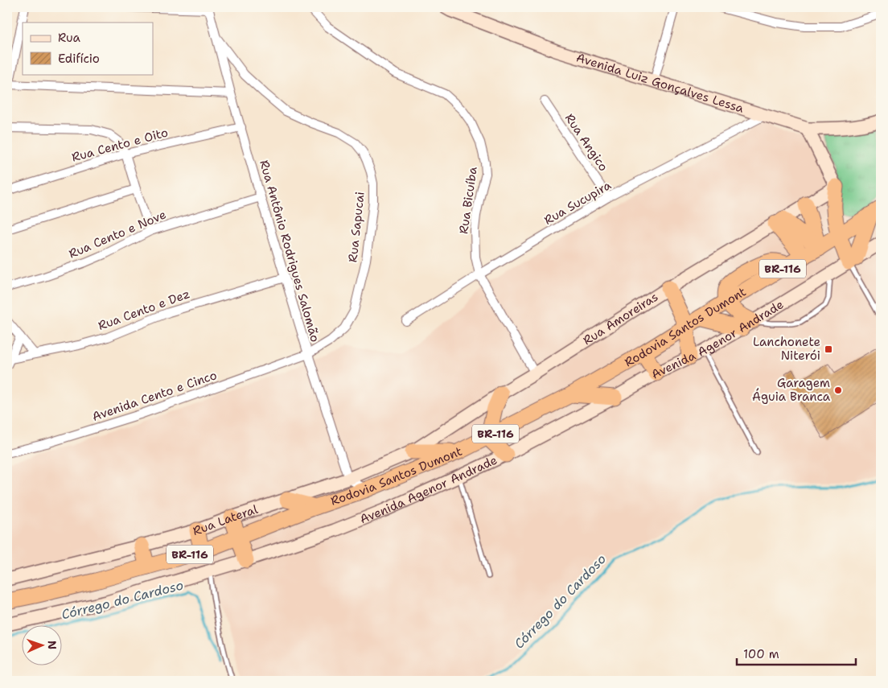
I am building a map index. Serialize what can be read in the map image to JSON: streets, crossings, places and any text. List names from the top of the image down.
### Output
{
  "streets": {
    "highway": ["BR-116", "Rodovia Santos Dumont"],
    "street": [
      "Avenida Luiz Gonçalves Lessa",
      "Rua Angico",
      "Rua Cento e Oito",
      "Rua Bicuíba",
      "Rua Sucupira",
      "Rua Sapucai",
      "Rua Cento e Nove",
      "Rua Antônio Rodrigues Salomão",
      "Rua Cento e Dez",
      "Rua Amoreiras",
      "Avenida Agenor Andrade",
      "Avenida Cento e Cinco",
      "Rua Lateral"
    ]
  },
  "crossings": [
    ["Avenida Luiz Gonçalves Lessa", "Rua Sucupira"],
    ["Rua Angico", "Rua Sucupira"],
    ["Rua Cento e Oito", "Rua Antônio Rodrigues Salomão"],
    ["Rua Bicuíba", "Rua Sucupira"],
    ["Rua Bicuíba", "Rua Amoreiras"],
    ["Rua Sapucai", "Rua Antônio Rodrigues Salomão"],
    ["Rua Sapucai", "Avenida Cento e Cinco"],
    ["Rua Cento e Nove", "Rua Antônio Rodrigues Salomão"],
    ["Rua Antônio Rodrigues Salomão", "Rua Cento e Dez"],
    ["Rua Antônio Rodrigues Salomão", "Rua Amoreiras"],
    ["Rua Antônio Rodrigues Salomão", "Avenida Cento e Cinco"],
    ["Rua Antônio Rodrigues Salomão", "Rua Lateral"],
    ["BR-116", "Rodovia Santos Dumont"],
    ["Rua Amoreiras", "Rua Lateral"]
  ],
  "water": ["Córrego do Cardoso"],
  "places": {
    "transit": ["Lanchonete Niterói"],
    "other": ["Garagem Águia Branca"]
  },
  "legend": ["Rua", "Edifício"],
  "scale_bar": "100 m",
  "north": "right"
}
